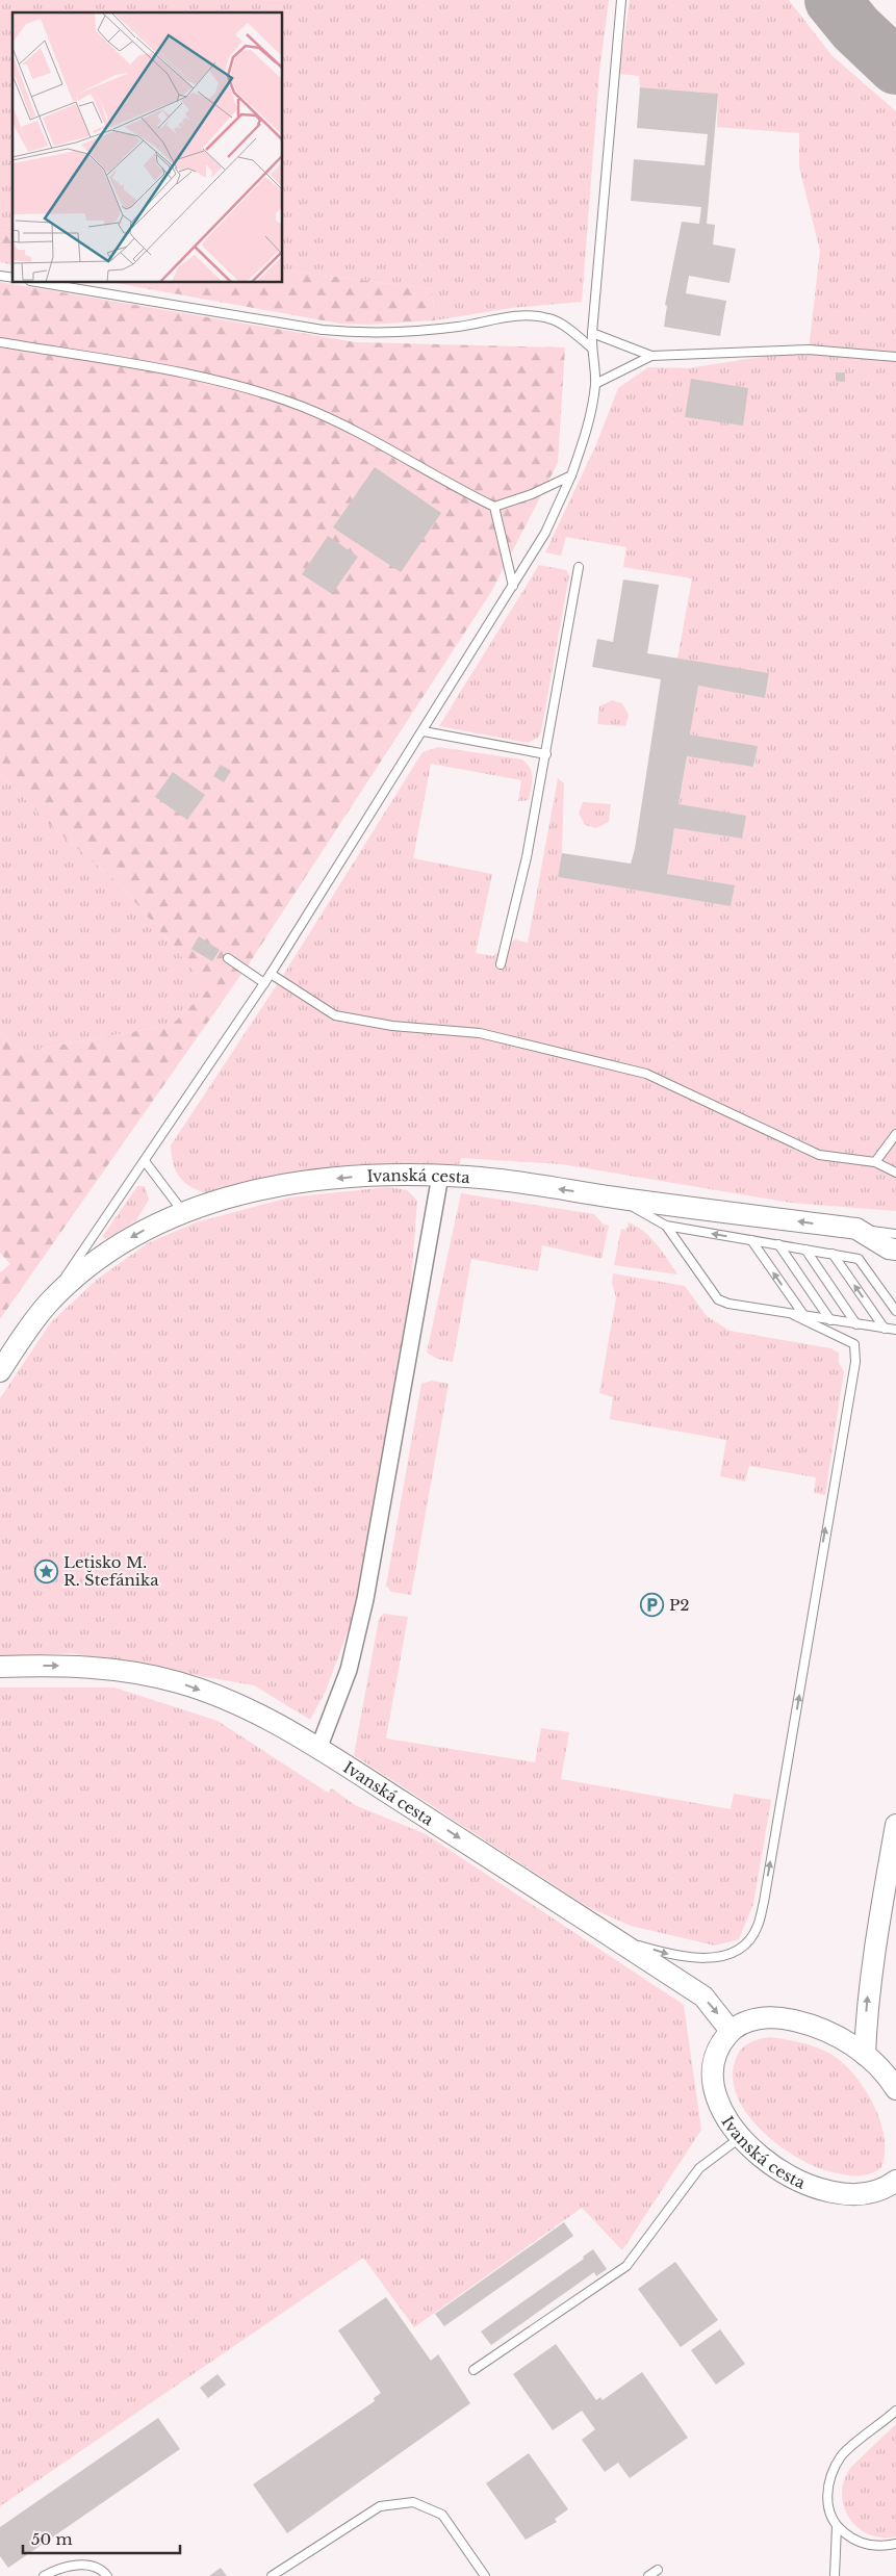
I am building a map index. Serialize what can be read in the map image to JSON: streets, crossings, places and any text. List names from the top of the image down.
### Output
{
  "streets": {
    "street": ["Ivanská cesta"]
  },
  "places": {
    "place": ["Letisko M. R. Štefánika"],
    "parking": ["P2"]
  },
  "scale_bar": "50 m"
}
